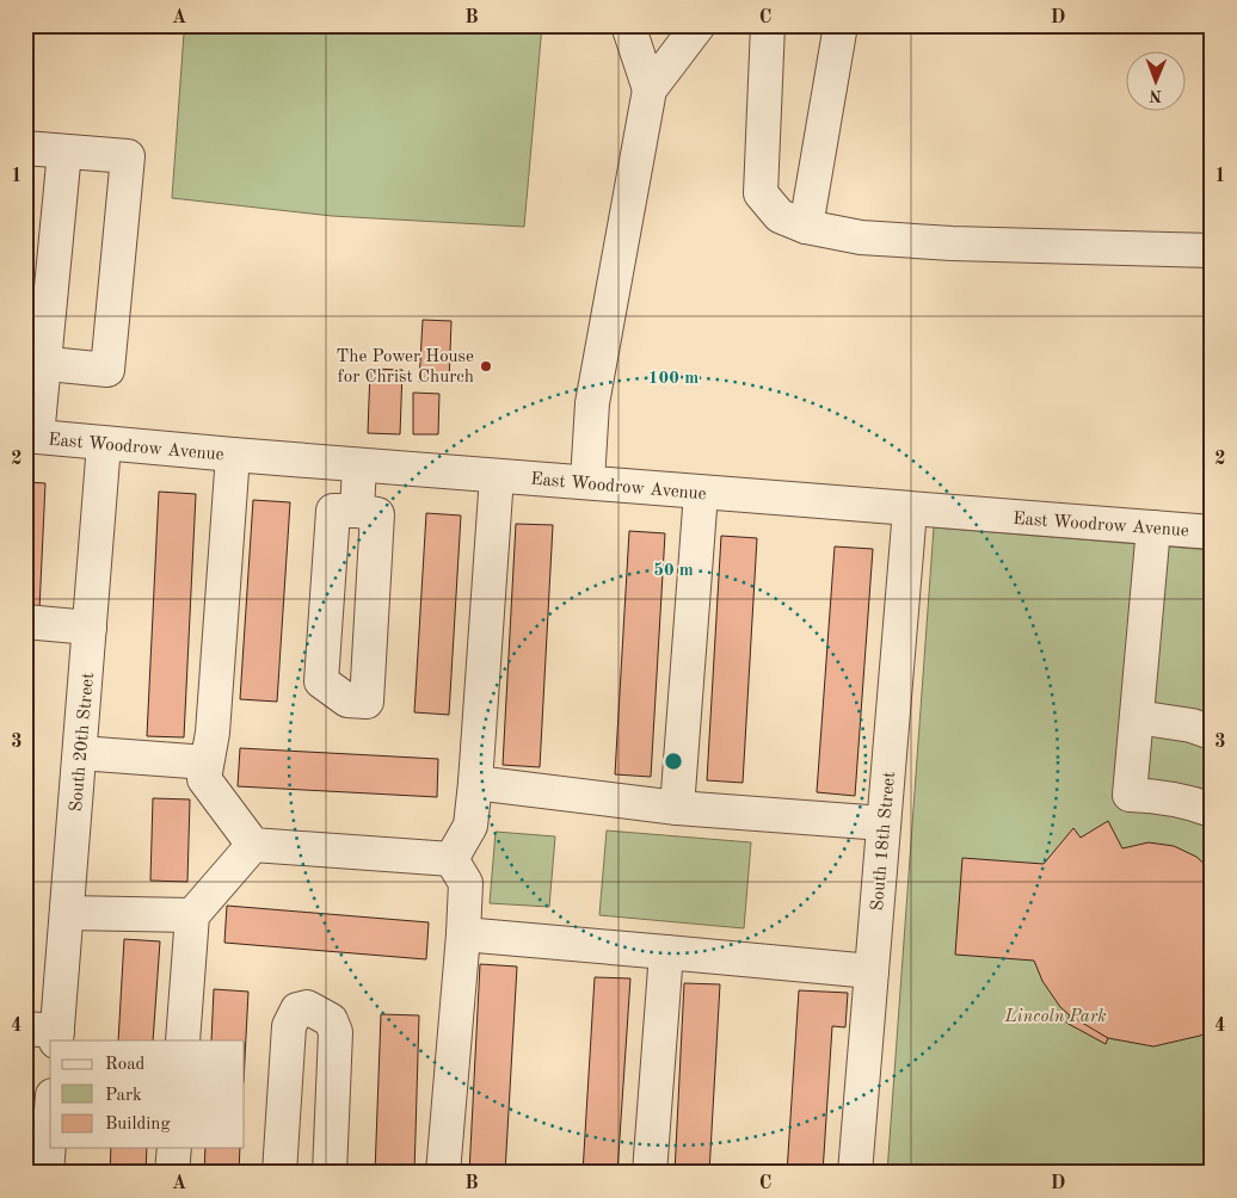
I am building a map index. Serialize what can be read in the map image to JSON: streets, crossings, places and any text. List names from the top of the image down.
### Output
{
  "streets": {
    "street": ["East Woodrow Avenue", "South 20th Street", "South 18th Street"]
  },
  "crossings": [
    ["East Woodrow Avenue", "South 20th Street"],
    ["East Woodrow Avenue", "South 18th Street"]
  ],
  "parks": ["Lincoln Park"],
  "places": ["The Power House for Christ Church"],
  "legend": ["Road", "Park", "Building"],
  "north": "bottom",
  "grid": {
    "columns": [
      "A",
      "B",
      "C",
      "D"
    ],
    "rows": [
      "1",
      "2",
      "3",
      "4"
    ]
  },
  "rings": ["100 m", "50 m"]
}
